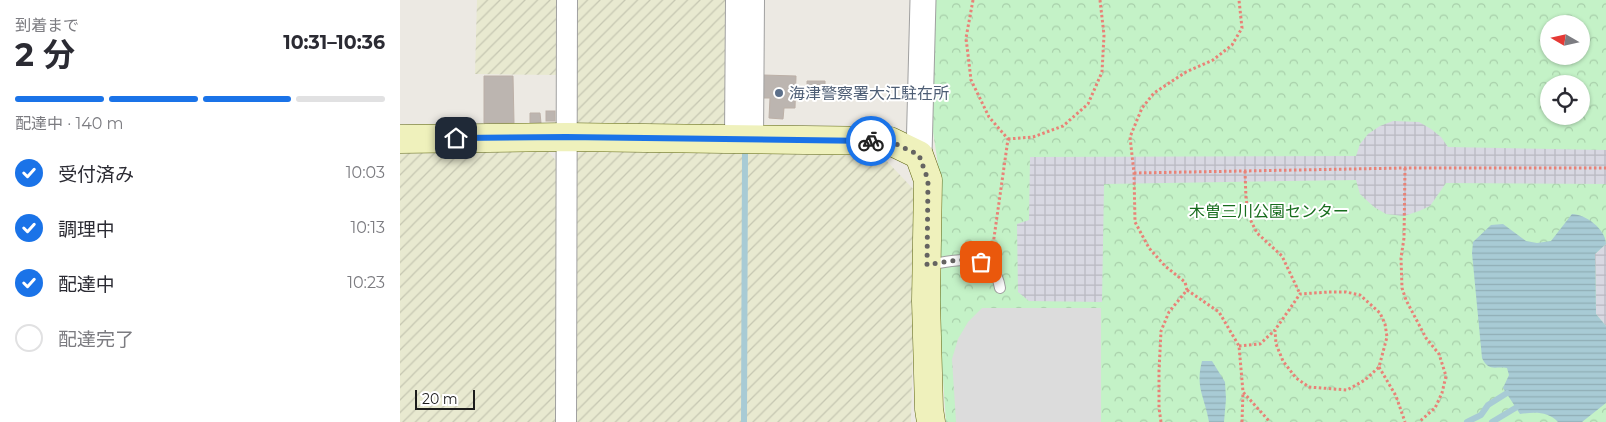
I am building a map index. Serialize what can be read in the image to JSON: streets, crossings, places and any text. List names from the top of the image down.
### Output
{
  "parks": ["木曽三川公園センター"],
  "places": ["海津警察署大江駐在所"],
  "scale_bar": "20 m",
  "north": "left",
  "page": {
    "heading": ["2 分", "到着まで", "10:31–10:36"],
    "bar": "配達中 · 140 m",
    "list": [
      ["受付済み", "10:03"],
      ["調理中", "10:13"],
      ["配達中", "10:23"],
      "配達完了"
    ],
    "scale": "20 m"
  }
}
